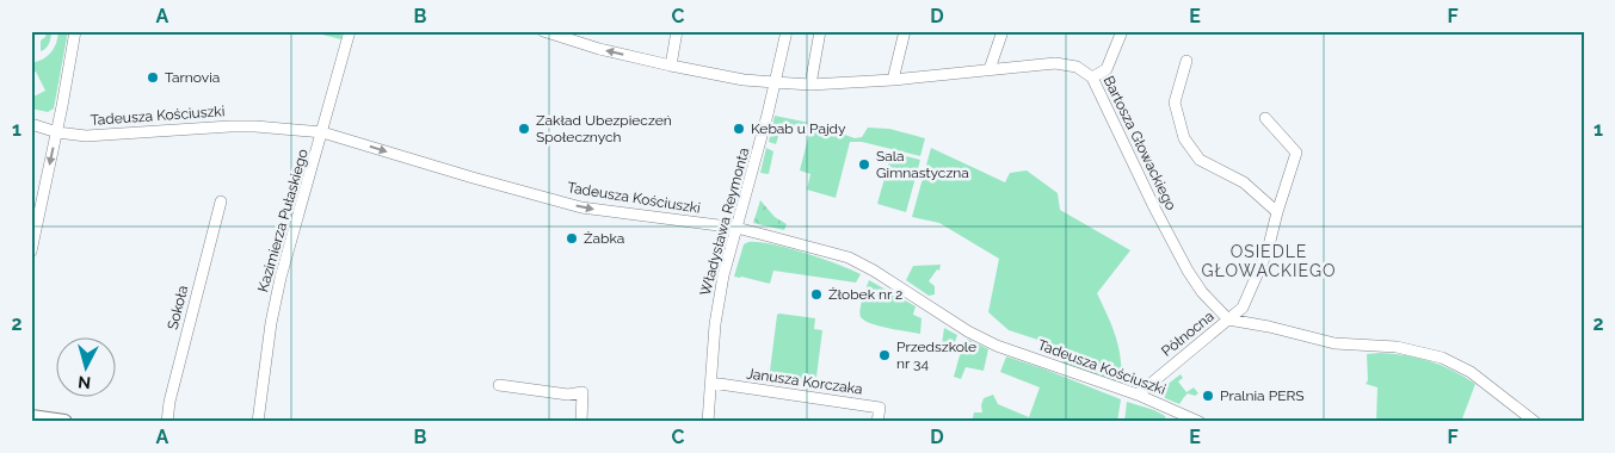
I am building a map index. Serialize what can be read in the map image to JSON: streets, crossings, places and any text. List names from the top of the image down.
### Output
{
  "streets": {
    "street": [
      "Tadeusza Kościuszki",
      "Bartosza Głowackiego",
      "Kazimierza Pułaskiego",
      "Władysława Reymonta",
      "Sokoła",
      "Północna",
      "Janusza Korczaka"
    ]
  },
  "crossings": [
    ["Tadeusza Kościuszki", "Kazimierza Pułaskiego"],
    ["Tadeusza Kościuszki", "Władysława Reymonta"],
    ["Tadeusza Kościuszki", "Północna"],
    ["Bartosza Głowackiego", "Władysława Reymonta"],
    ["Bartosza Głowackiego", "Północna"],
    ["Władysława Reymonta", "Janusza Korczaka"]
  ],
  "districts": ["OSIEDLE GŁOWACKIEGO"],
  "places": [
    "Tarnovia",
    "Zakład Ubezpieczeń Społecznych",
    "Kebab u Pajdy",
    "Sala Gimnastyczna",
    "Żabka",
    "Żłobek nr 2",
    "Przedszkole nr 34",
    "Pralnia PERS"
  ],
  "north": "bottom",
  "grid": {
    "columns": [
      "A",
      "B",
      "C",
      "D",
      "E",
      "F"
    ],
    "rows": ["1", "2"]
  }
}
